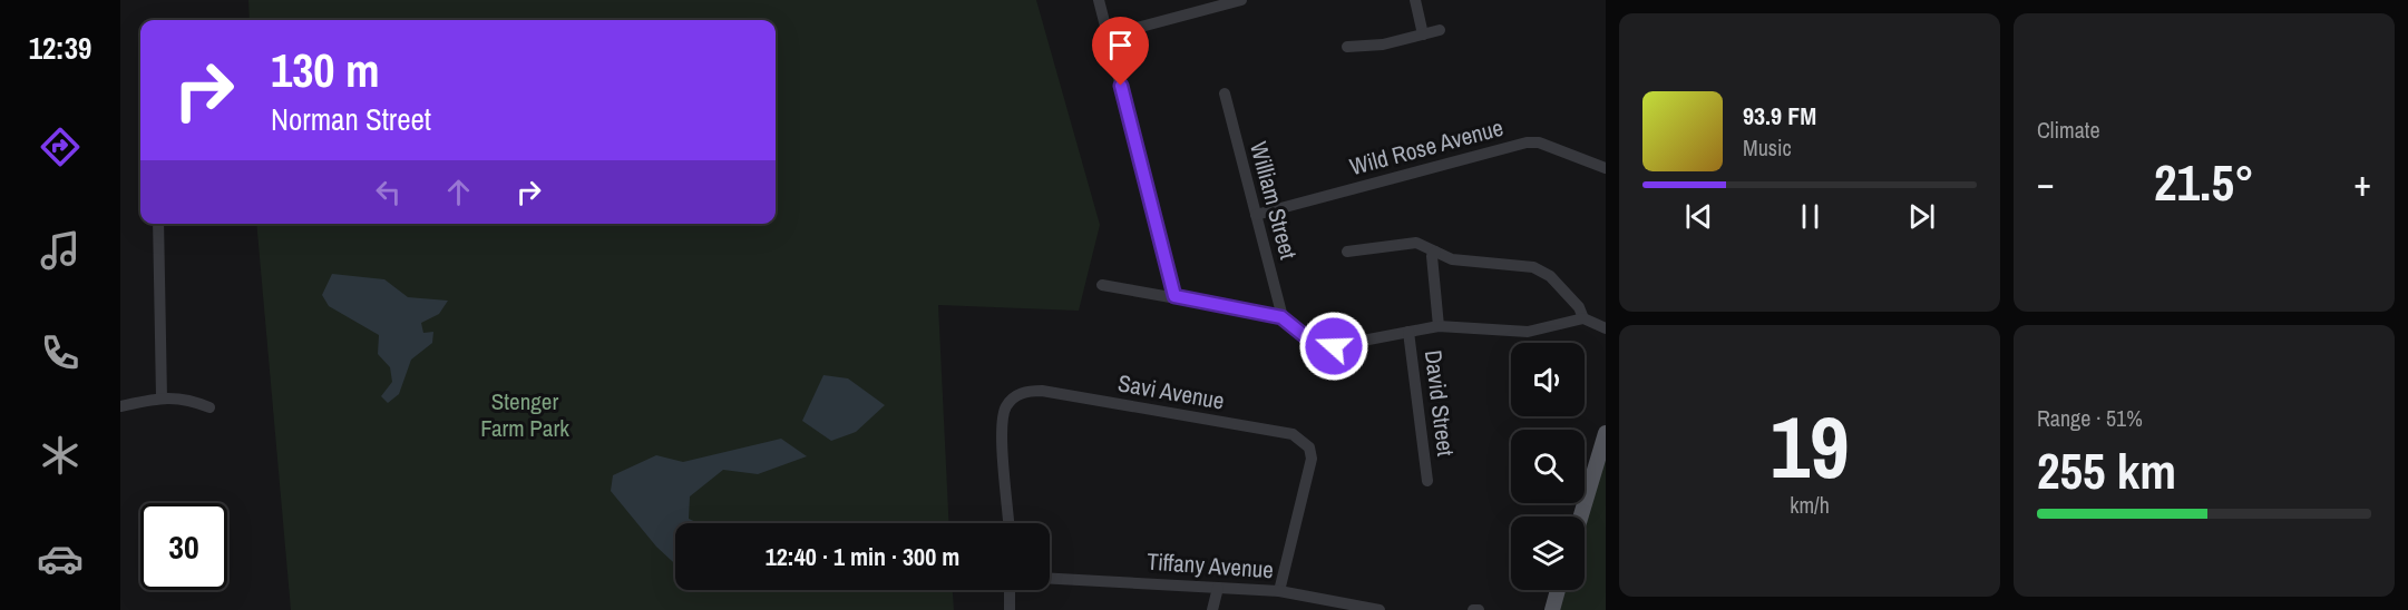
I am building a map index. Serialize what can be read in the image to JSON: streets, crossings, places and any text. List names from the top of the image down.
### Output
{
  "streets": {
    "street": [
      "Wild Rose Avenue",
      "William Street",
      "Savi Avenue",
      "David Street",
      "Tiffany Avenue"
    ]
  },
  "crossings": [
    ["Wild Rose Avenue", "William Street"],
    ["Savi Avenue", "Tiffany Avenue"]
  ],
  "parks": ["Stenger Farm Park"],
  "page": {
    "tabs": "12:39",
    "tile": [
      "Climate",
      ["19", "km/h"],
      ["Range · 51%", "255 km"]
    ],
    "turn": ["130 m", "Norman Street"],
    "song": ["93.9 FM", "Music"],
    "heat": ["−", "21.5°", "+"],
    "limit": "30",
    "trip": "12:40 · 1 min · 300 m"
  }
}
